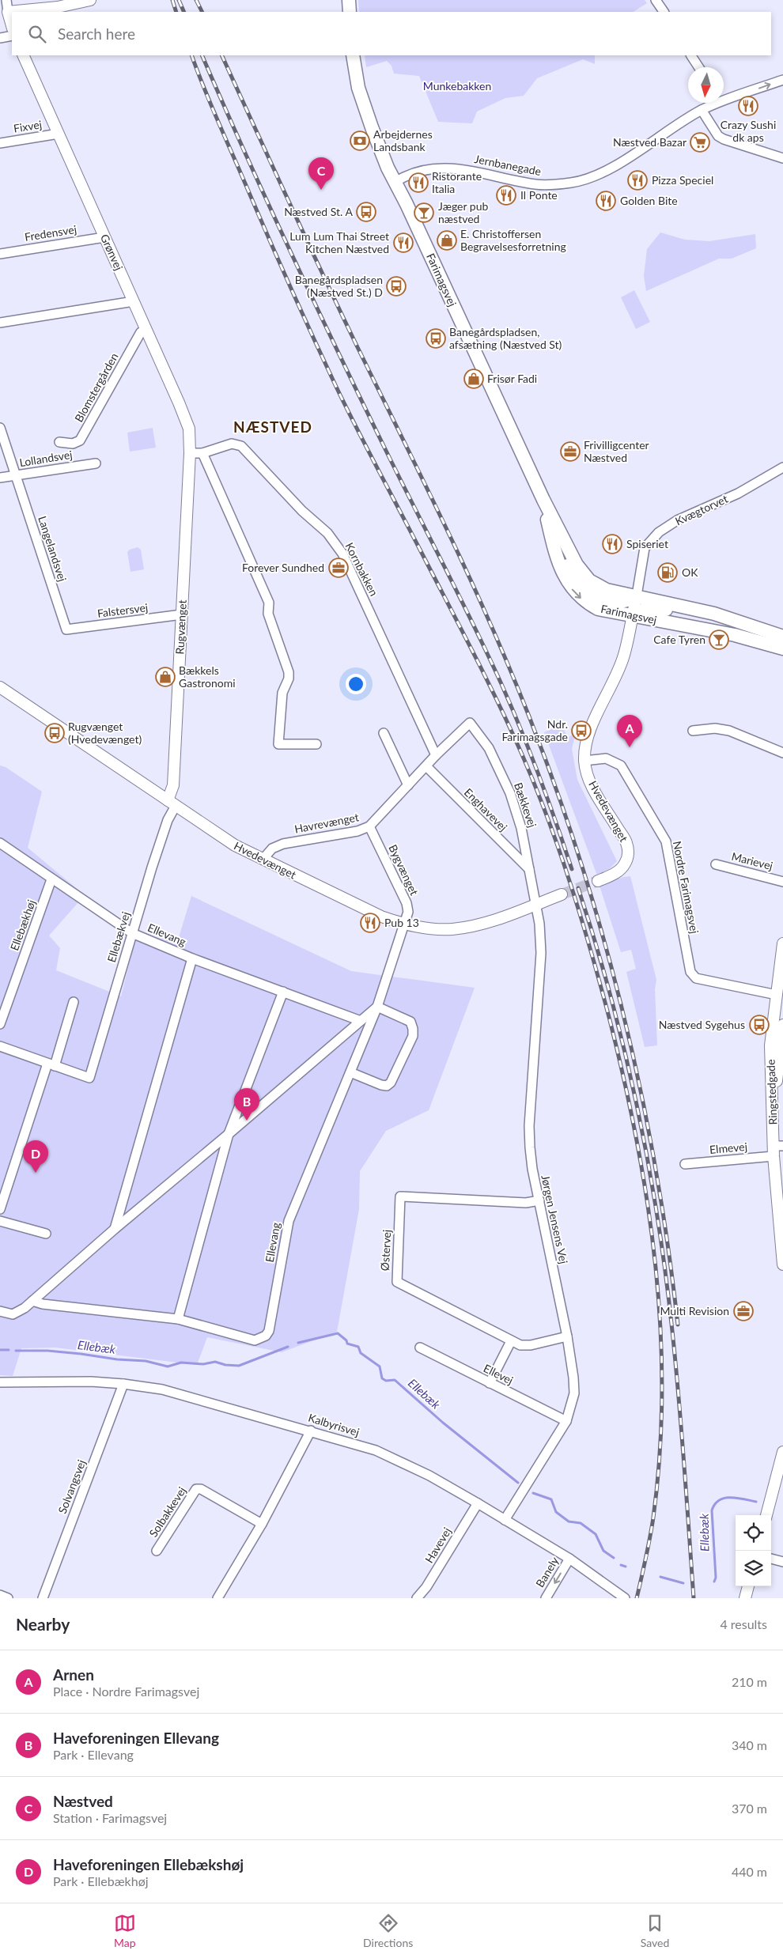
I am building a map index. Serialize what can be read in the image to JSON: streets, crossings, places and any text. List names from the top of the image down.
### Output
{
  "streets": {
    "main road": ["Farimagsvej"],
    "street": [
      "Fixvej",
      "Jernbanegade",
      "Fredensvej",
      "Grønvej",
      "Blomstergården",
      "Lollandsvej",
      "Kvægtorvet",
      "Langelandsvej",
      "Kornbakken",
      "Falstersvej",
      "Rugvænget",
      "Bækkevej",
      "Enghavevej",
      "Hvedevænget",
      "Havrevænget",
      "Marievej",
      "Bygvænget",
      "Nordre Farimagsvej",
      "Ellebækhøj",
      "Ellevang",
      "Ellebækvej",
      "Ringstedgade",
      "Elmevej",
      "Jørgen Jensens Vej",
      "Østervej",
      "Ellevej",
      "Kalbyrisvej",
      "Solvangsvej",
      "Solbakkevej",
      "Havevej",
      "Banely"
    ]
  },
  "crossings": [
    ["Fixvej", "Grønvej"],
    ["Jernbanegade", "Farimagsvej"],
    ["Fredensvej", "Grønvej"],
    ["Grønvej", "Blomstergården"],
    ["Grønvej", "Kornbakken"],
    ["Grønvej", "Rugvænget"],
    ["Farimagsvej", "Kvægtorvet"],
    ["Farimagsvej", "Hvedevænget"],
    ["Lollandsvej", "Langelandsvej"],
    ["Kvægtorvet", "Hvedevænget"],
    ["Langelandsvej", "Falstersvej"],
    ["Kornbakken", "Rugvænget"],
    ["Kornbakken", "Havrevænget"],
    ["Falstersvej", "Rugvænget"],
    ["Rugvænget", "Hvedevænget"],
    ["Rugvænget", "Ellebækvej"],
    ["Bækkevej", "Enghavevej"],
    ["Bækkevej", "Hvedevænget"],
    ["Bækkevej", "Havrevænget"],
    ["Bækkevej", "Jørgen Jensens Vej"],
    ["Enghavevej", "Havrevænget"],
    ["Hvedevænget", "Havrevænget"],
    ["Hvedevænget", "Bygvænget"],
    ["Hvedevænget", "Nordre Farimagsvej"],
    ["Hvedevænget", "Ellevang"],
    ["Hvedevænget", "Ellebækvej"],
    ["Hvedevænget", "Jørgen Jensens Vej"],
    ["Havrevænget", "Bygvænget"],
    ["Bygvænget", "Ellevang"],
    ["Nordre Farimagsvej", "Ringstedgade"],
    ["Ellevang", "Ellebækvej"],
    ["Ringstedgade", "Elmevej"],
    ["Jørgen Jensens Vej", "Østervej"],
    ["Jørgen Jensens Vej", "Ellevej"],
    ["Jørgen Jensens Vej", "Kalbyrisvej"],
    ["Kalbyrisvej", "Solvangsvej"],
    ["Kalbyrisvej", "Havevej"],
    ["Kalbyrisvej", "Banely"]
  ],
  "one_way": ["Banely"],
  "districts": ["NÆSTVED"],
  "water": ["Ellebæk"],
  "parks": ["Munkebakken"],
  "places": {
    "restaurant": [
      "Crazy Sushi dk aps",
      "Pizza Speciel",
      "Ristorante Italia",
      "Il Ponte",
      "Golden Bite",
      "Lum Lum Thai Street Kitchen Næstved",
      "Spiseriet",
      "Pub 13"
    ],
    "bank": ["Arbejdernes Landsbank"],
    "supermarket": ["Næstved Bazar"],
    "bus stop": [
      "Næstved St. A",
      "Banegårdspladsen (Næstved St.) D",
      "Banegårdspladsen, afsætning (Næstved St)",
      "Ndr. Farimagsgade",
      "Rugvænget (Hvedevænget)",
      "Næstved Sygehus"
    ],
    "bar": ["Jæger pub næstved", "Cafe Tyren"],
    "shop": ["E. Christoffersen Begravelsesforretning", "Frisør Fadi", "Bækkels Gastronomi"],
    "office": ["Frivilligcenter Næstved", "Forever Sundhed", "Multi Revision"],
    "fuel station": ["OK"]
  },
  "north": "bottom",
  "page": {
    "search": "Search here",
    "pins": [
      "C",
      "A",
      "B",
      "D"
    ],
    "heading": ["Nearby", "4 results"],
    "list": [
      {
        "mark": "A",
        "name": "Arnen",
        "note": "Place · Nordre Farimagsvej",
        "value": "210 m"
      },
      {
        "mark": "B",
        "name": "Haveforeningen Ellevang",
        "note": "Park · Ellevang",
        "value": "340 m"
      },
      {
        "mark": "C",
        "name": "Næstved",
        "note": "Station · Farimagsvej",
        "value": "370 m"
      },
      {
        "mark": "D",
        "name": "Haveforeningen Ellebækshøj",
        "note": "Park · Ellebækhøj",
        "value": "440 m"
      }
    ],
    "nav": ["Map", "Directions", "Saved"]
  }
}
